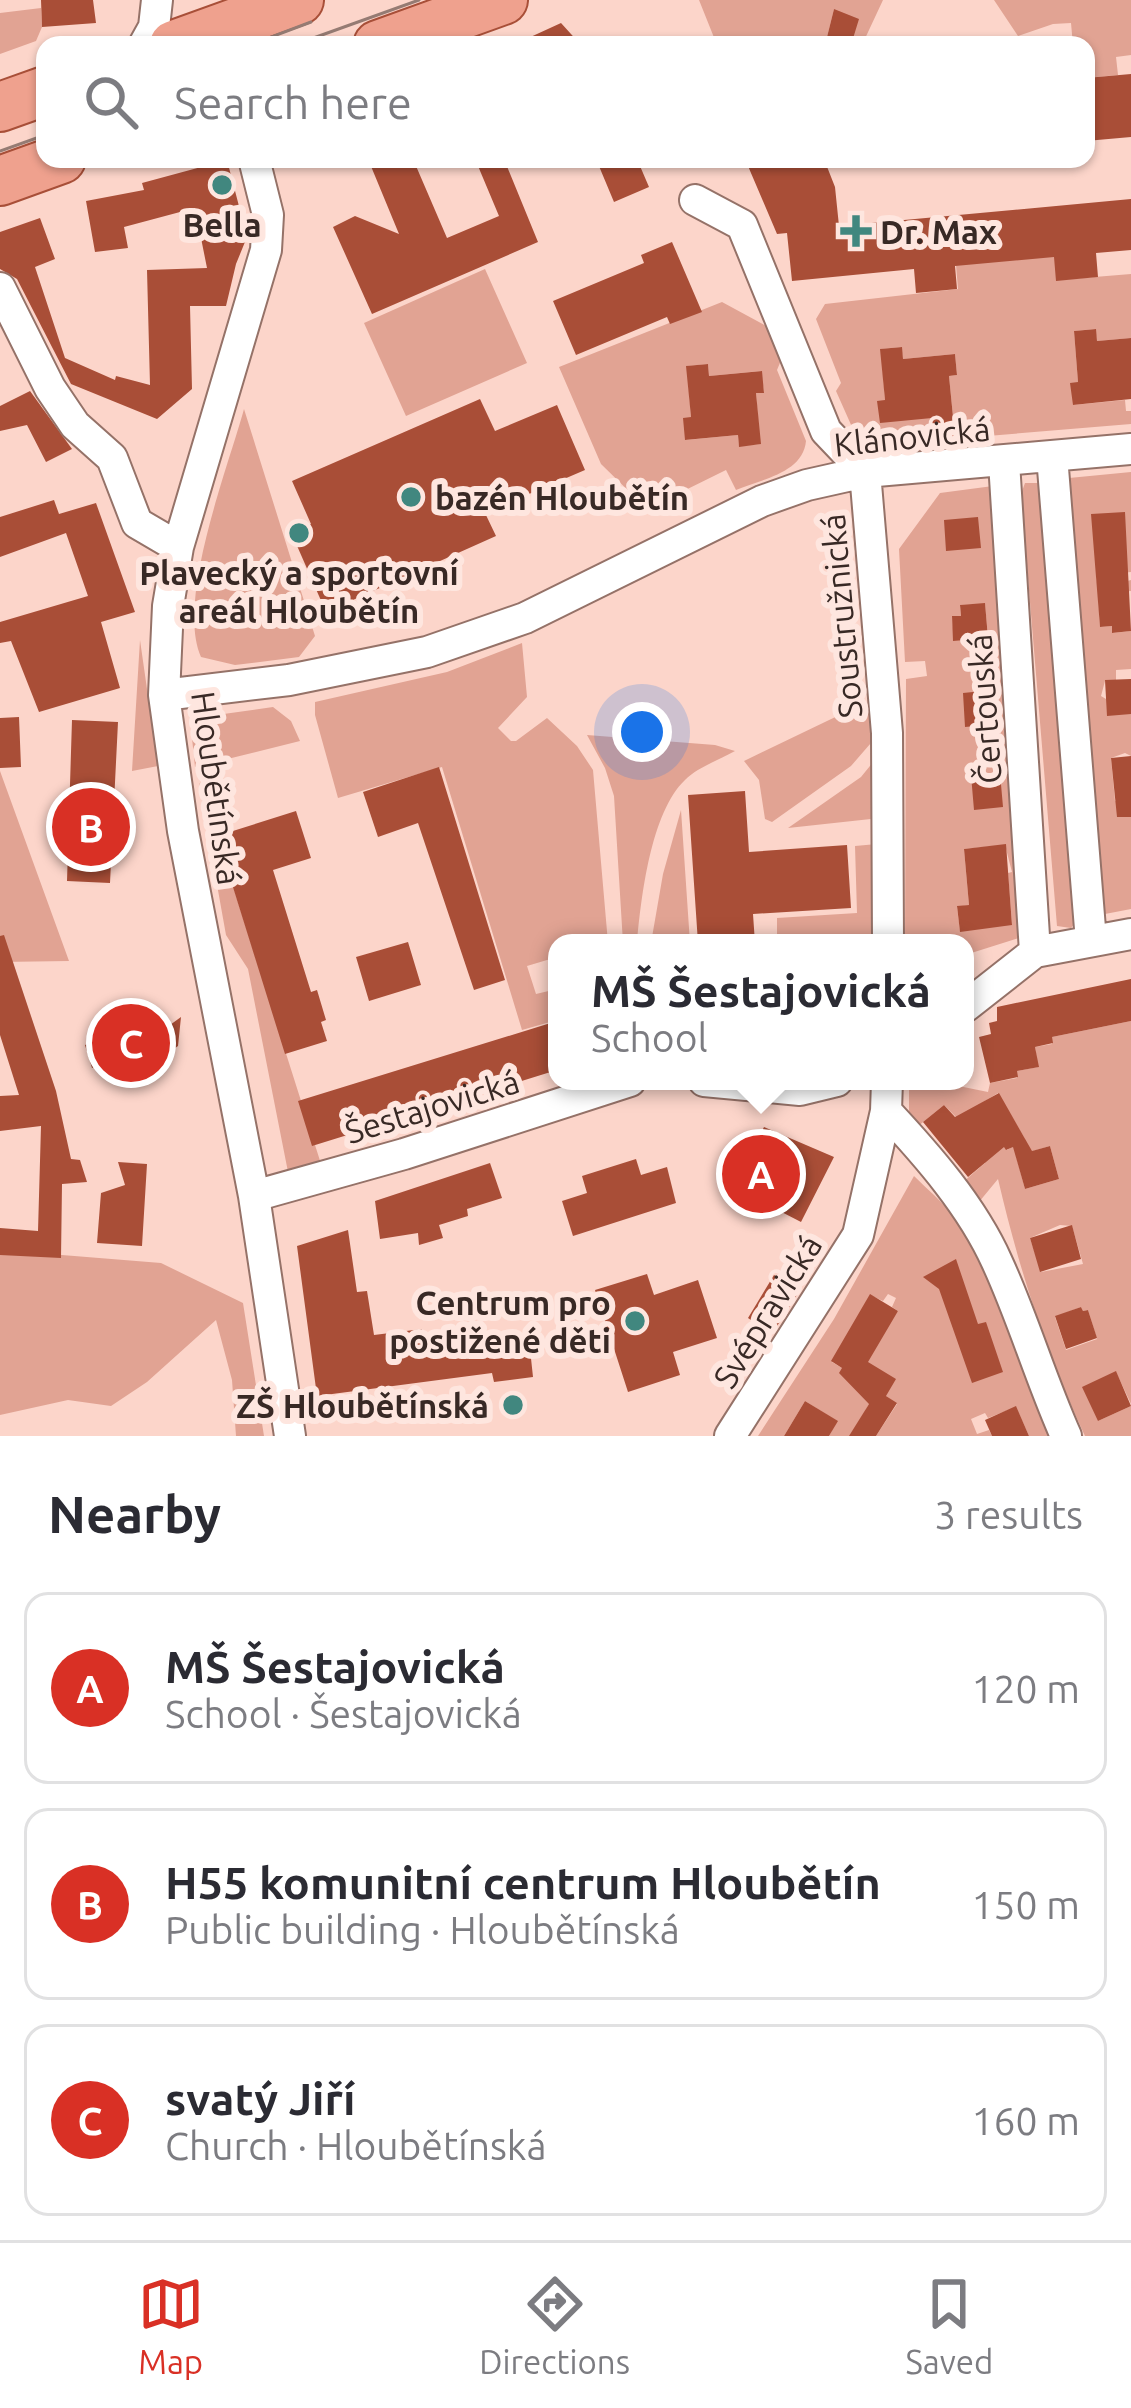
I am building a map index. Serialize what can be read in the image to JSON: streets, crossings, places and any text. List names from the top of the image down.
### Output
{
  "streets": {
    "street": [
      "Klánovická",
      "Soustružnická",
      "Čertouská",
      "Hloubětínská",
      "Šestajovická",
      "Svépravická"
    ]
  },
  "crossings": [
    ["Klánovická", "Soustružnická"],
    ["Klánovická", "Čertouská"],
    ["Klánovická", "Hloubětínská"],
    ["Hloubětínská", "Šestajovická"]
  ],
  "places": {
    "other": [
      "Bella",
      "bazén Hloubětín",
      "Plavecký a sportovní areál Hloubětín",
      "Centrum pro postižené děti",
      "ZŠ Hloubětínská"
    ],
    "health": ["Dr. Max"]
  },
  "page": {
    "search": "Search here",
    "pins": ["B", "C", "A"],
    "popup": ["MŠ Šestajovická", "School"],
    "heading": ["Nearby", "3 results"],
    "list": [
      {
        "mark": "A",
        "name": "MŠ Šestajovická",
        "note": "School · Šestajovická",
        "value": "120 m"
      },
      {
        "mark": "B",
        "name": "H55 komunitní centrum Hloubětín",
        "note": "Public building · Hloubětínská",
        "value": "150 m"
      },
      {
        "mark": "C",
        "name": "svatý Jiří",
        "note": "Church · Hloubětínská",
        "value": "160 m"
      }
    ],
    "nav": ["Map", "Directions", "Saved"]
  }
}
